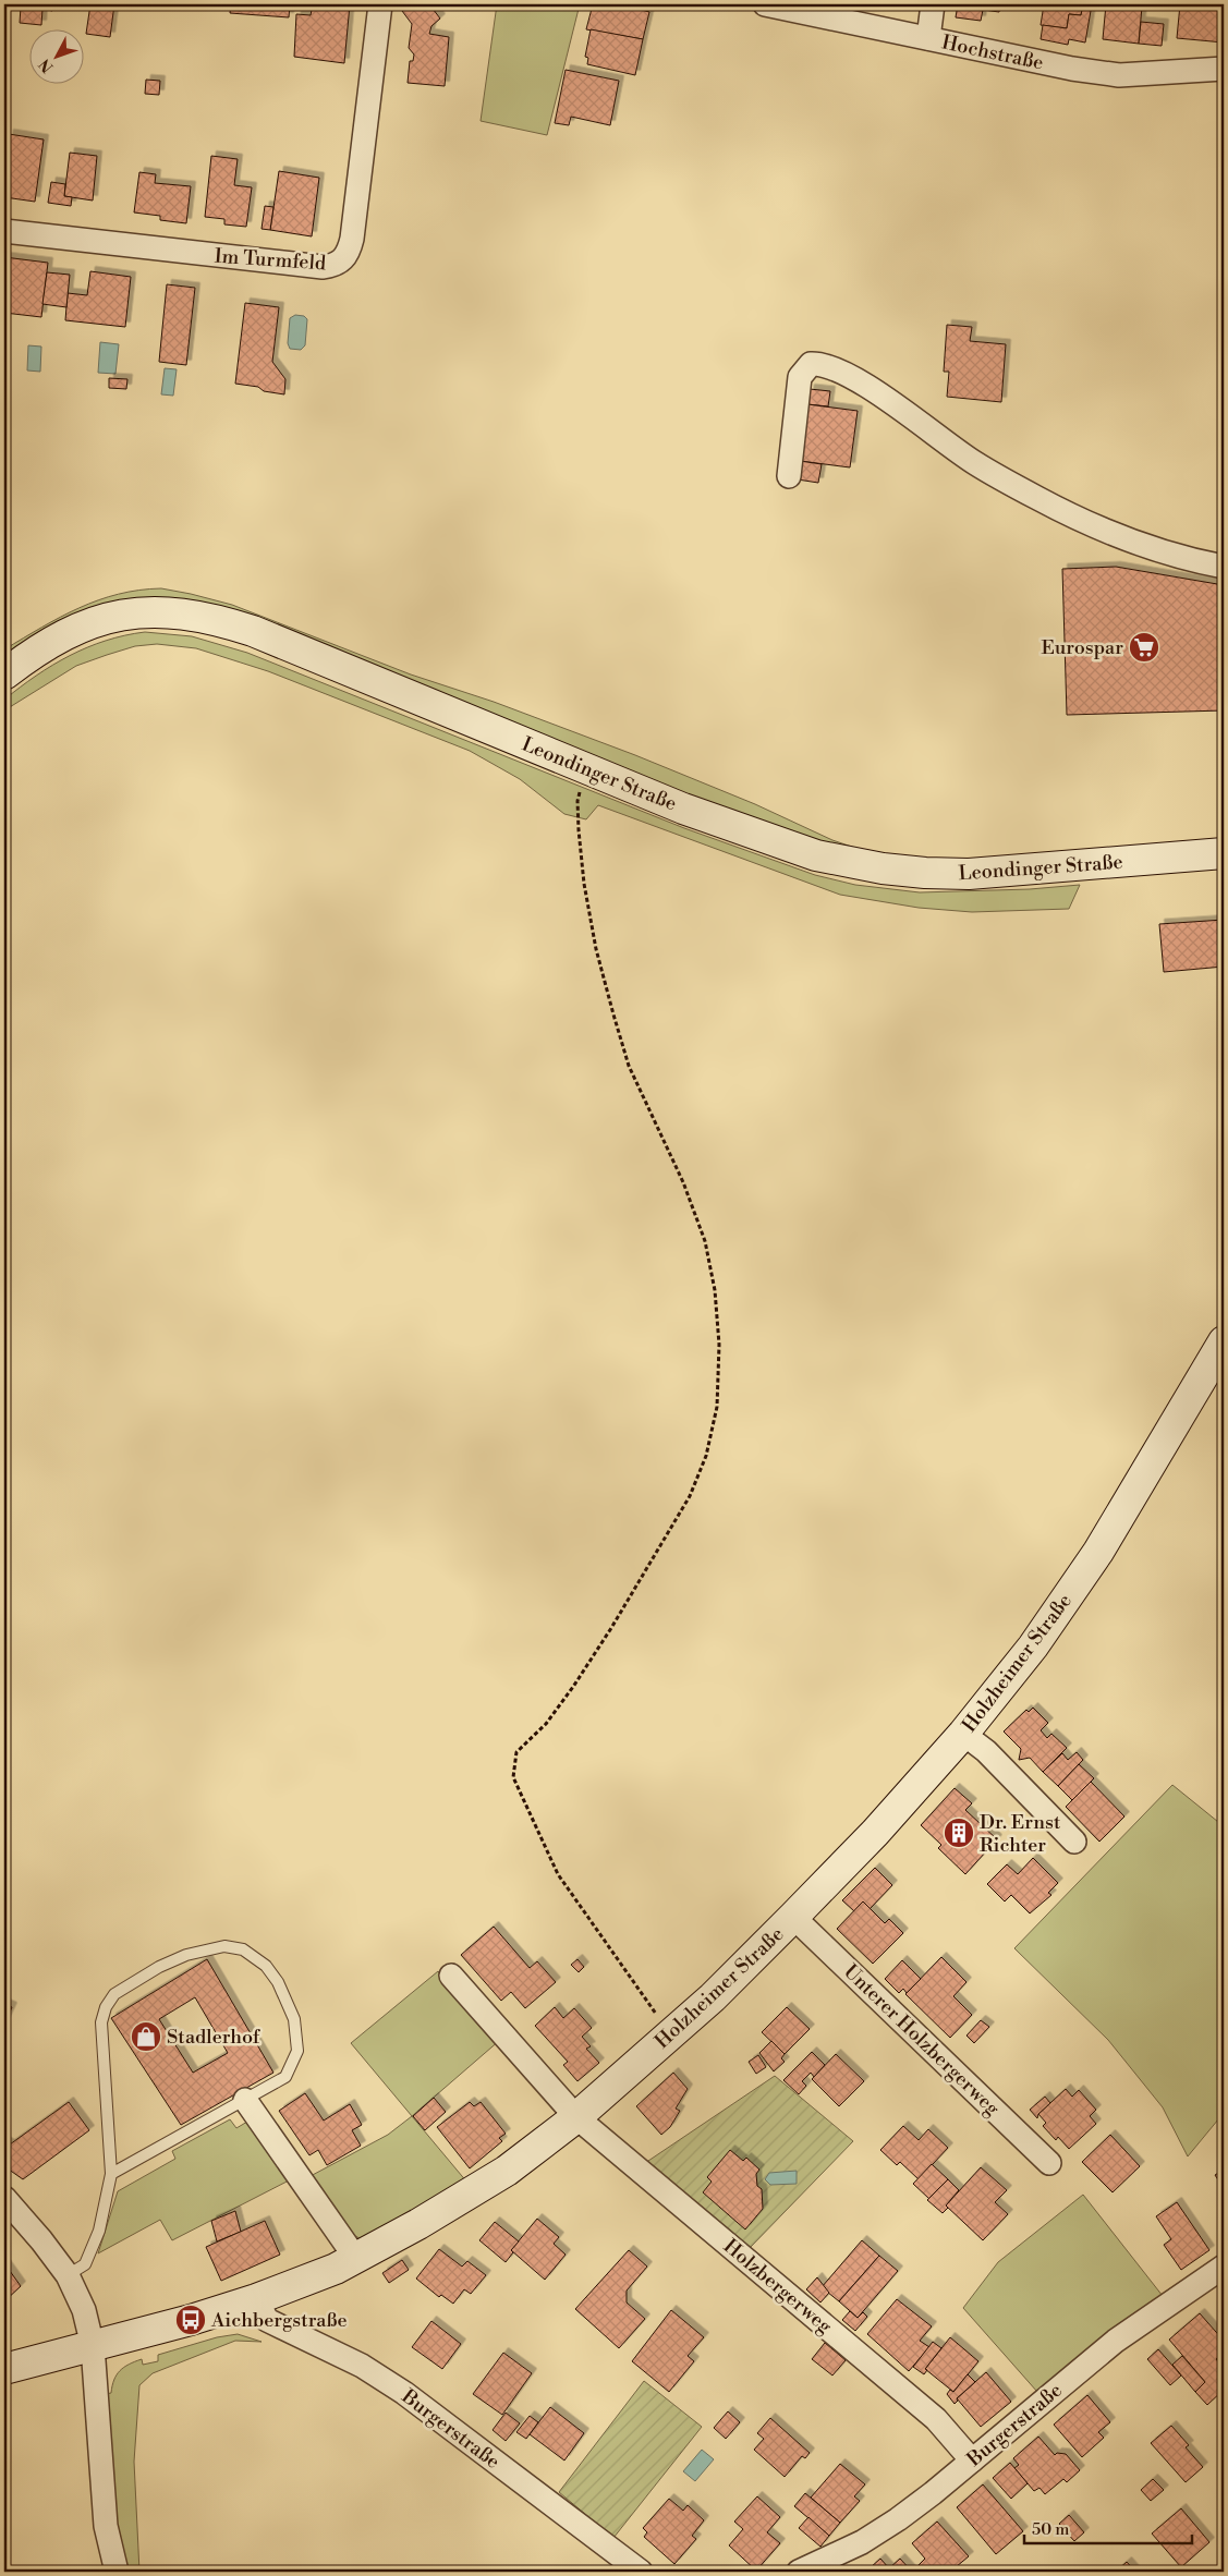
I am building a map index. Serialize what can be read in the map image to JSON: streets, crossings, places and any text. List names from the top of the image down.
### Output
{
  "streets": {
    "street": [
      "Hochstraße",
      "Im Turmfeld",
      "Leondinger Straße",
      "Holzheimer Straße",
      "Unterer Holzbergerweg",
      "Holzbergerweg",
      "Burgerstraße"
    ]
  },
  "crossings": [
    ["Holzheimer Straße", "Unterer Holzbergerweg"],
    ["Holzheimer Straße", "Holzbergerweg"],
    ["Holzheimer Straße", "Burgerstraße"],
    ["Holzbergerweg", "Burgerstraße"]
  ],
  "places": {
    "supermarket": ["Eurospar"],
    "building": ["Dr. Ernst Richter"],
    "shop": ["Stadlerhof"],
    "bus stop": ["Aichbergstraße"]
  },
  "scale_bar": "50 m",
  "north": "bottom left"
}
